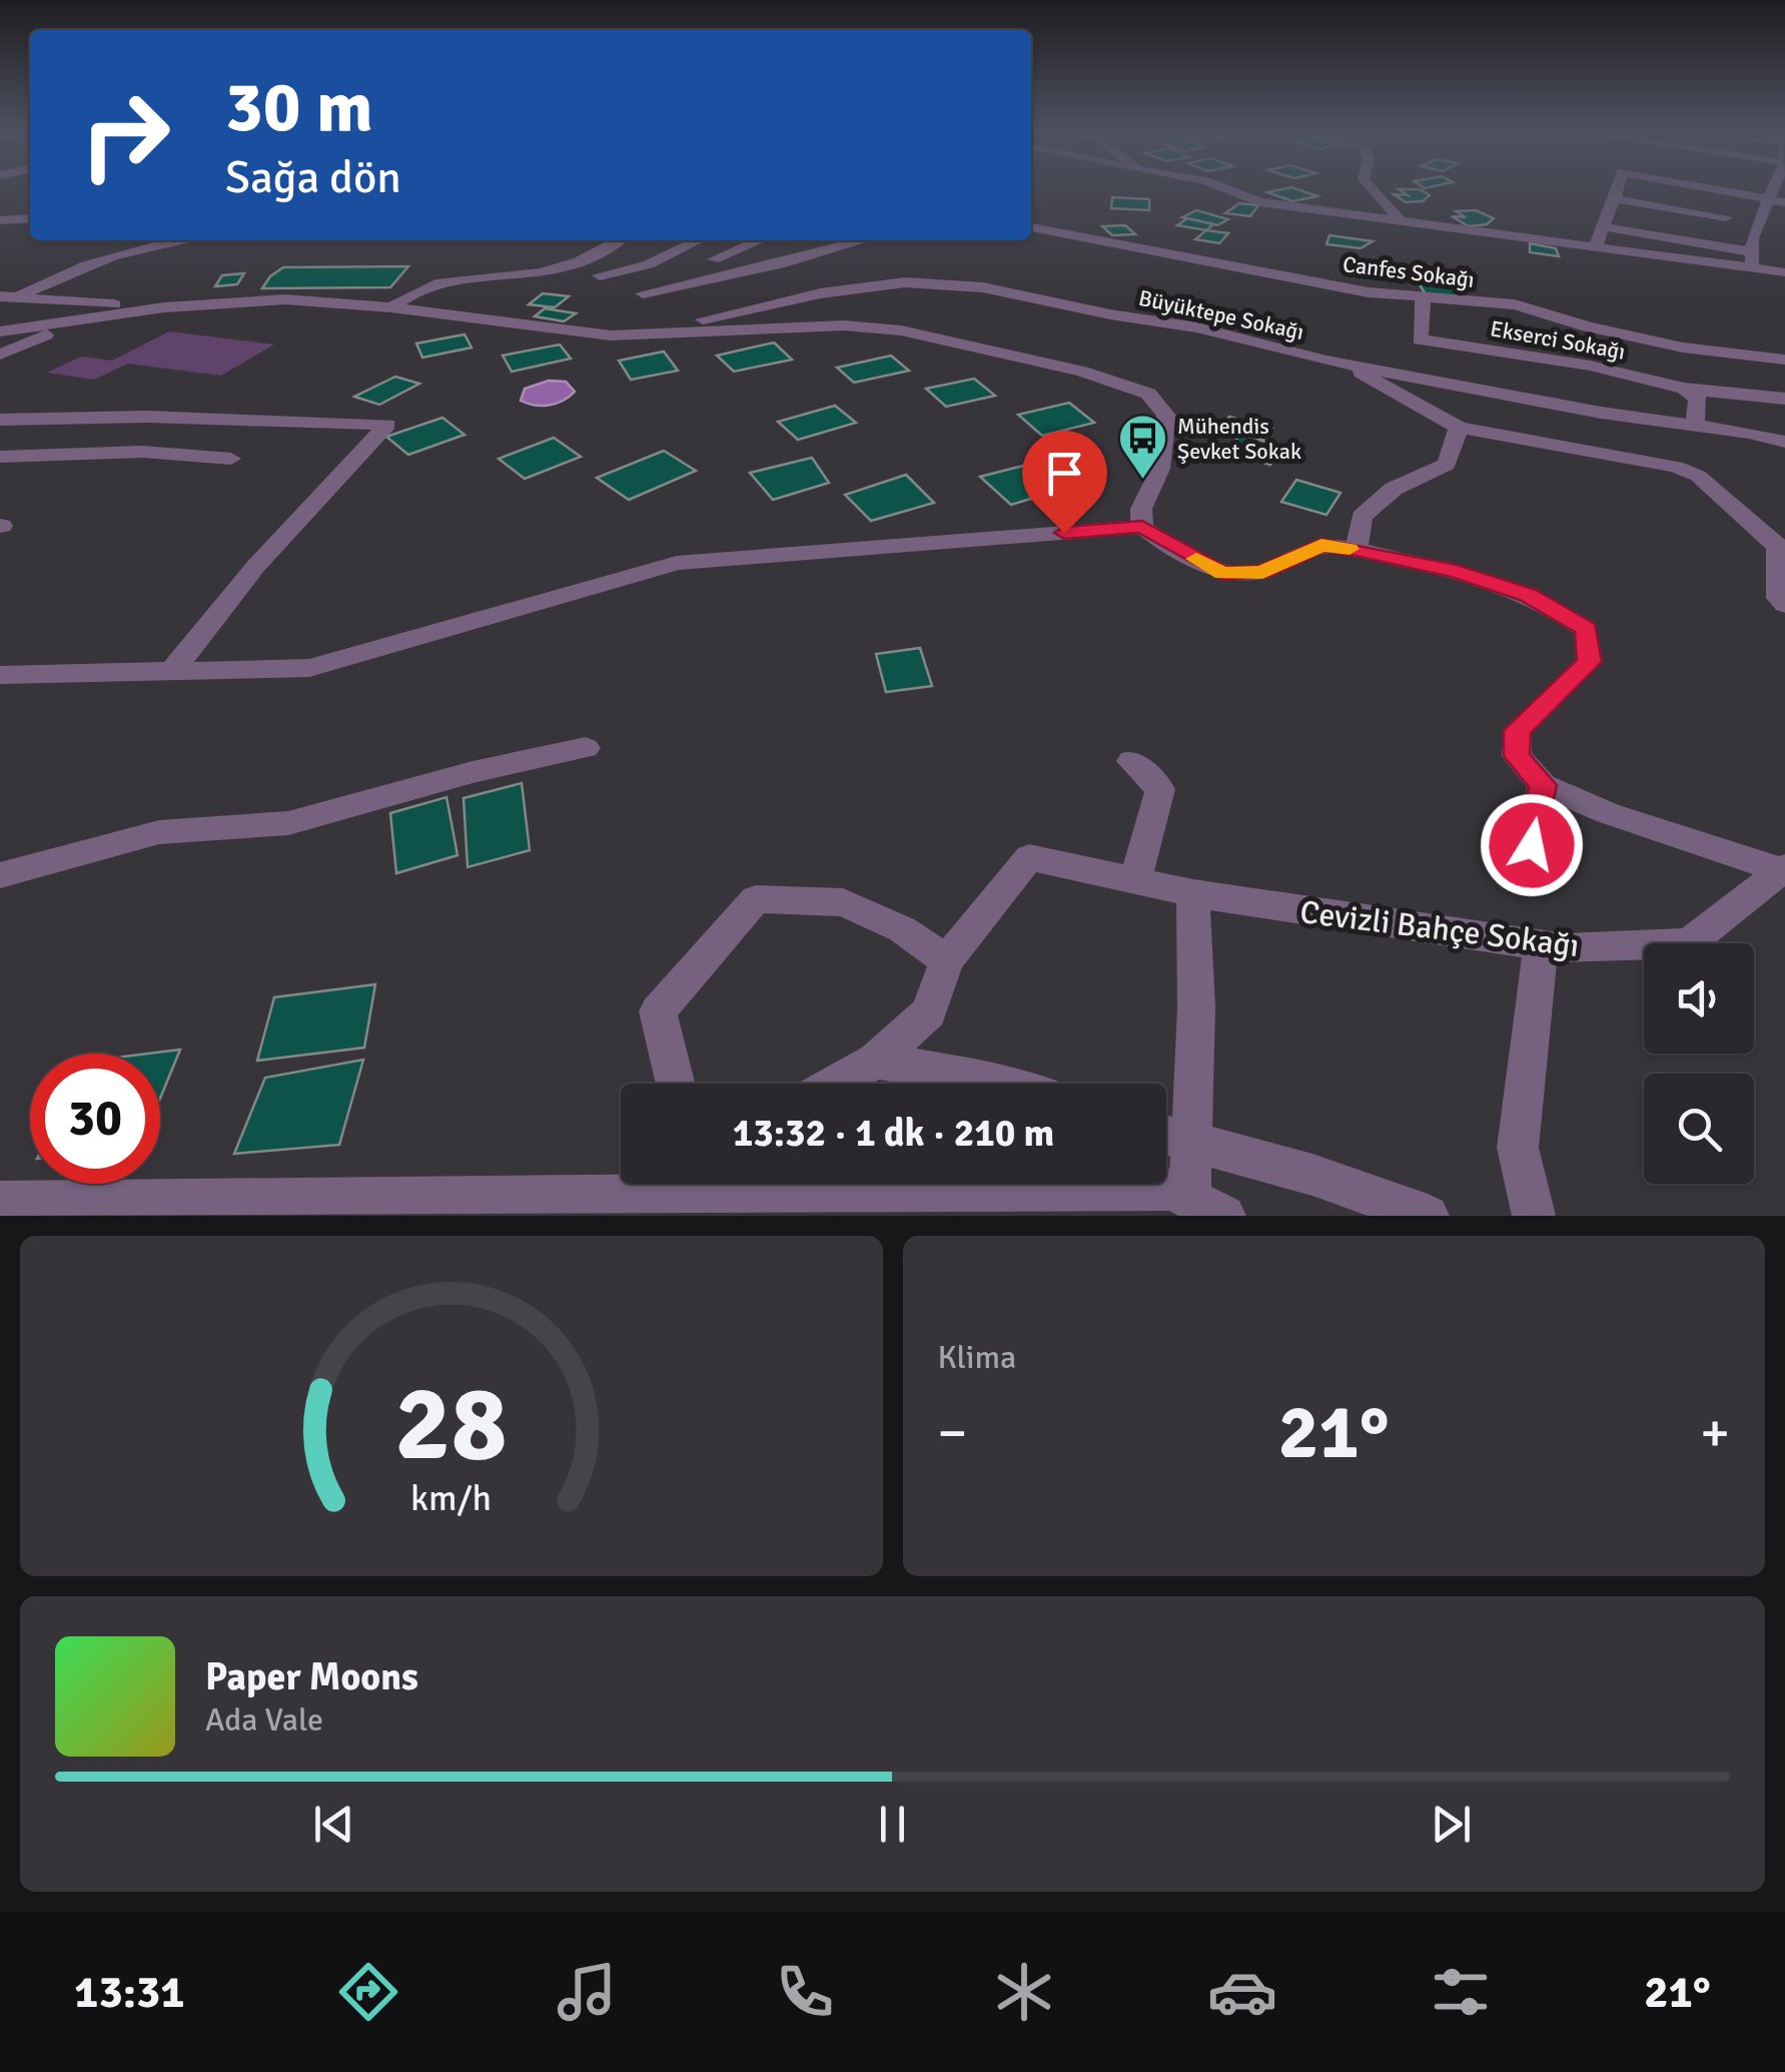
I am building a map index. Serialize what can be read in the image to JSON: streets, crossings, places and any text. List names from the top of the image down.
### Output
{
  "streets": {
    "street": [
      "Canfes Sokağı",
      "Büyüktepe Sokağı",
      "Ekserci Sokağı",
      "Cevizli Bahçe Sokağı"
    ]
  },
  "crossings": [
    ["Canfes Sokağı", "Ekserci Sokağı"]
  ],
  "places": {
    "bus stop": ["Mühendis Şevket Sokak"]
  },
  "page": {
    "turn": ["30 m", "Sağa dön"],
    "limit": "30",
    "trip": "13:32 · 1 dk · 210 m",
    "tile": "Klima",
    "heat": ["−", "21°", "+"],
    "song": ["Paper Moons", "Ada Vale"],
    "tabs": ["13:31", "21°"],
    "gauge": ["28", "km/h"]
  }
}
